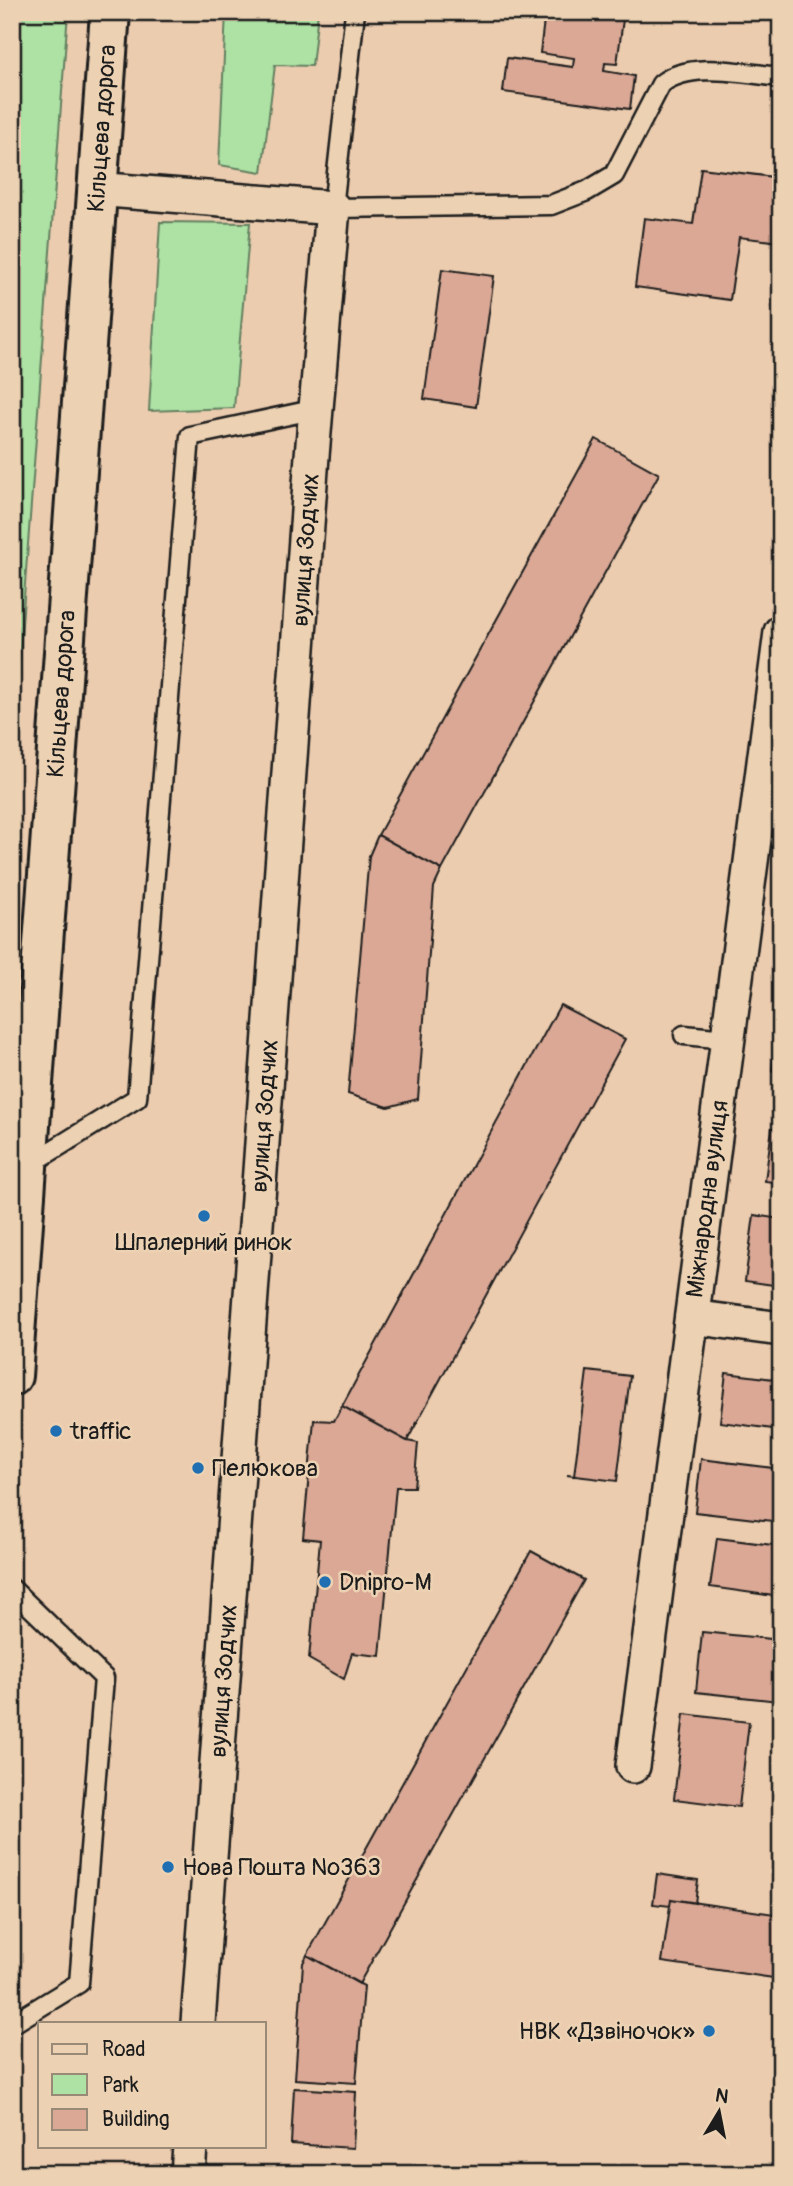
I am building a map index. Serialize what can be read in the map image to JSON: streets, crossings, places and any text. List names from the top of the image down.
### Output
{
  "streets": {
    "highway": ["Кільцева дорога"],
    "street": ["вулиця Зодчих", "Міжнародна вулиця"]
  },
  "places": [
    "Шпалерний ринок",
    "traffic",
    "Пелюкова",
    "Dnipro-M",
    "Нова Пошта №363",
    "НВК «Дзвіночок»"
  ],
  "legend": ["Road", "Park", "Building"],
  "north": "top"
}
